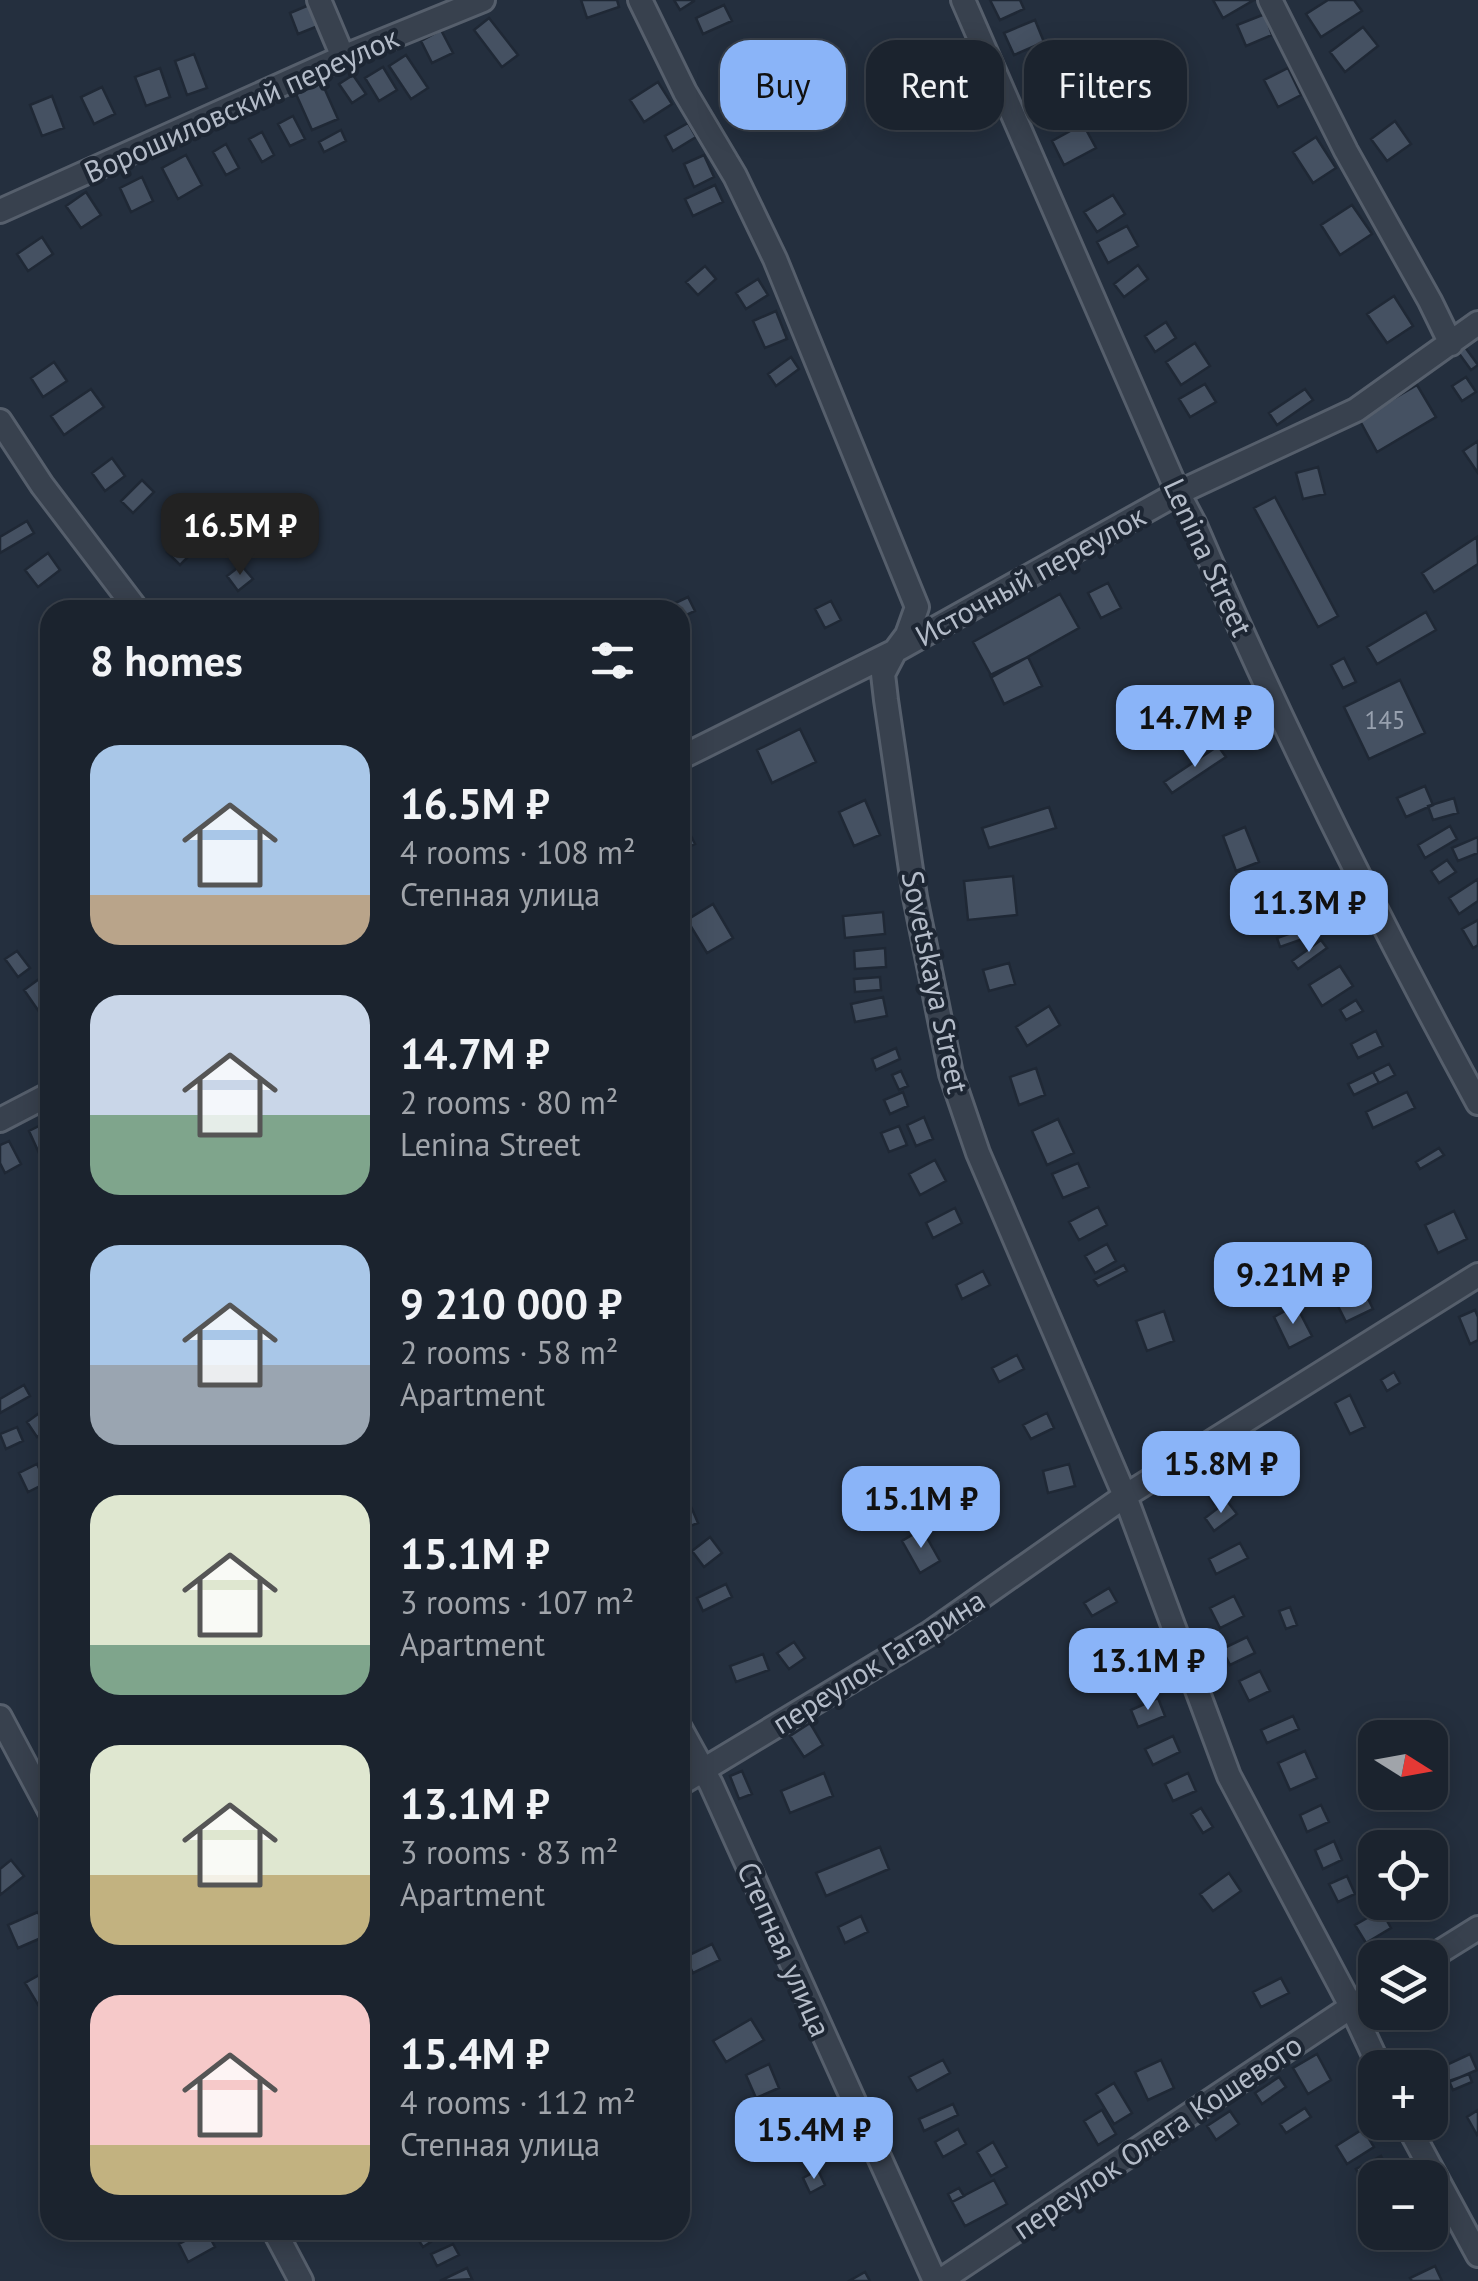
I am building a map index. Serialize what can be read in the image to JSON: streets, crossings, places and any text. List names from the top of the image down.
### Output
{
  "streets": {
    "street": [
      "Ворошиловский переулок",
      "Lenina Street",
      "Источный переулок",
      "Sovetskaya Street",
      "переулок Гагарина",
      "Степная улица",
      "переулок Олега Кошевого"
    ]
  },
  "crossings": [
    ["Lenina Street", "Источный переулок"],
    ["Источный переулок", "Sovetskaya Street"],
    ["Sovetskaya Street", "переулок Гагарина"],
    ["Sovetskaya Street", "переулок Олега Кошевого"],
    ["переулок Гагарина", "Степная улица"],
    ["Степная улица", "переулок Олега Кошевого"]
  ],
  "house_numbers": ["145"],
  "north": "right",
  "page": {
    "chip": ["Buy", "Rent", "Filters"],
    "price": [
      "16.5M ₽",
      "14.7M ₽",
      "11.3M ₽",
      "9.21M ₽",
      "15.8M ₽",
      "15.1M ₽",
      "13.1M ₽",
      "15.4M ₽"
    ],
    "heading": "8 homes",
    "list": [
      {
        "name": "16.5M ₽",
        "note": "4 rooms · 108 m² · Степная улица"
      },
      {
        "name": "14.7M ₽",
        "note": "2 rooms · 80 m² · Lenina Street"
      },
      {
        "name": "9 210 000 ₽",
        "note": "2 rooms · 58 m² · Apartment"
      },
      {
        "name": "15.1M ₽",
        "note": "3 rooms · 107 m² · Apartment"
      },
      {
        "name": "13.1M ₽",
        "note": "3 rooms · 83 m² · Apartment"
      },
      {
        "name": "15.4M ₽",
        "note": "4 rooms · 112 m² · Степная улица"
      }
    ],
    "map_buttons": ["+", "−"]
  }
}
